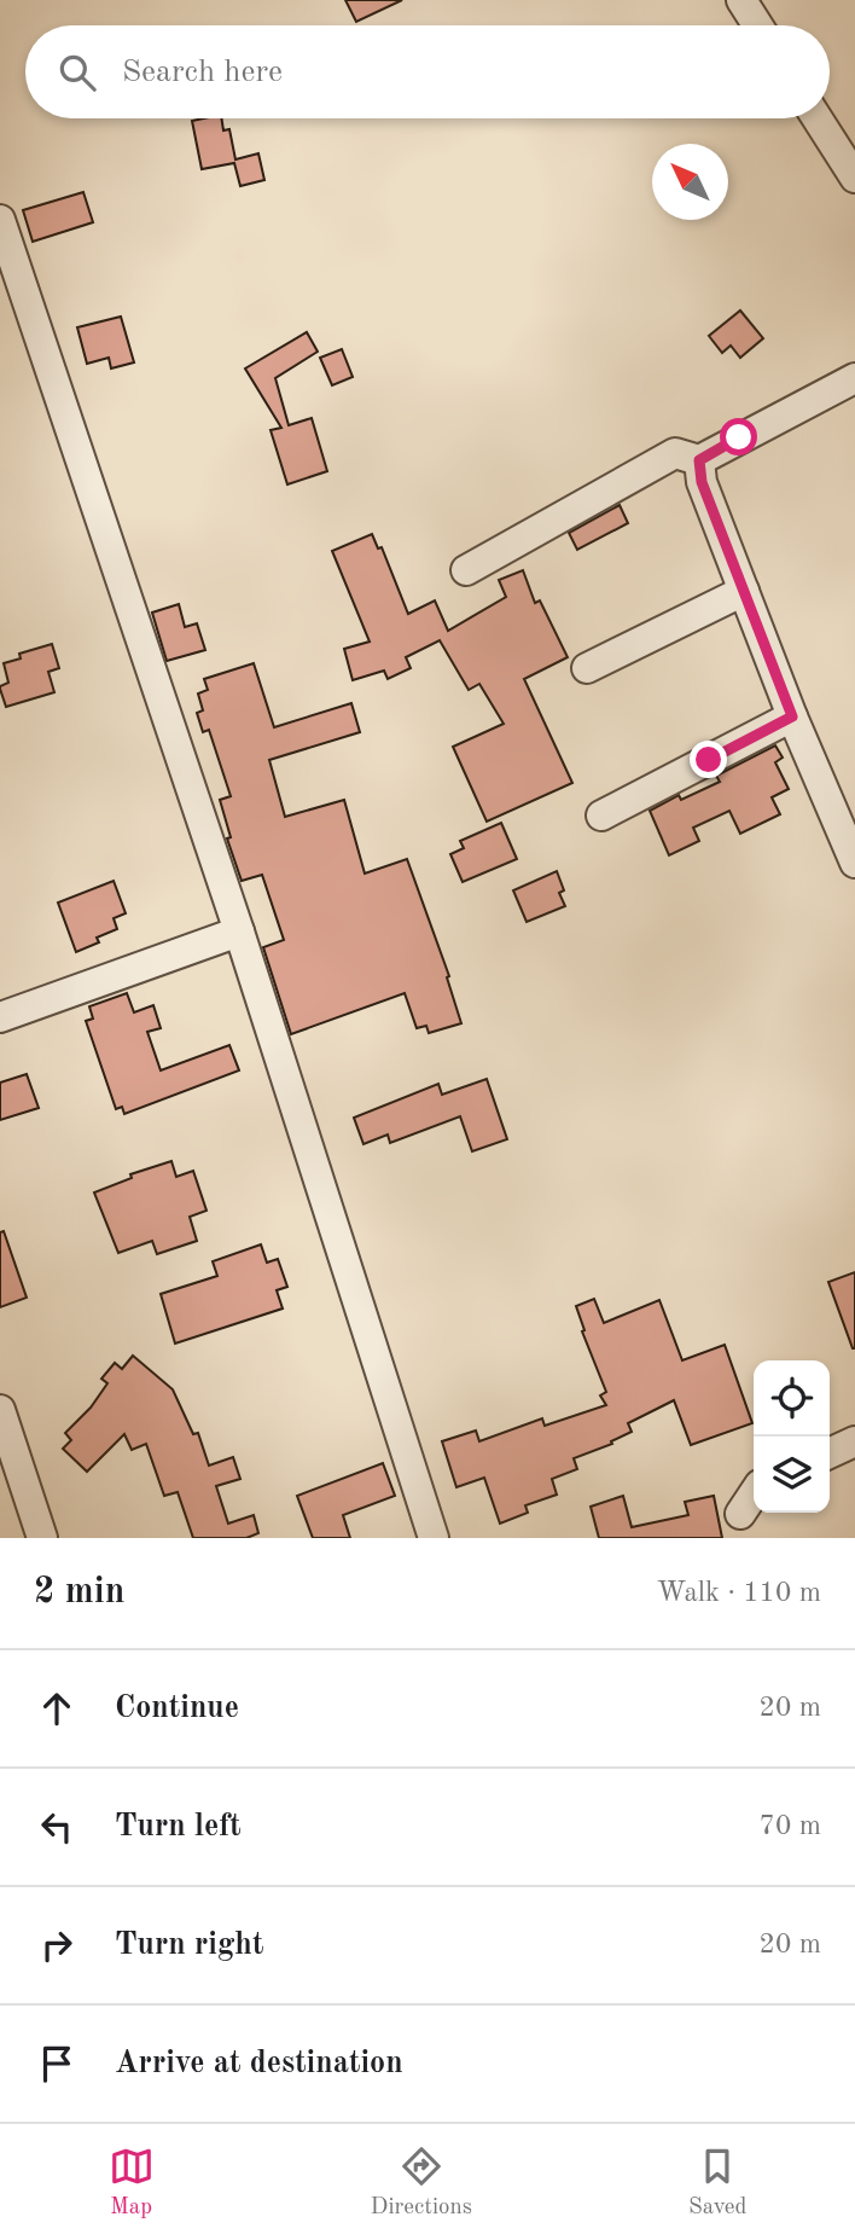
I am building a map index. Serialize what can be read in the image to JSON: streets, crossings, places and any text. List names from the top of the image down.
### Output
{
  "north": "top left",
  "page": {
    "search": "Search here",
    "heading": ["2 min", "Walk · 110 m"],
    "list": [
      ["Continue", "20 m"],
      ["Turn left", "70 m"],
      ["Turn right", "20 m"],
      "Arrive at destination"
    ],
    "nav": ["Map", "Directions", "Saved"]
  }
}
